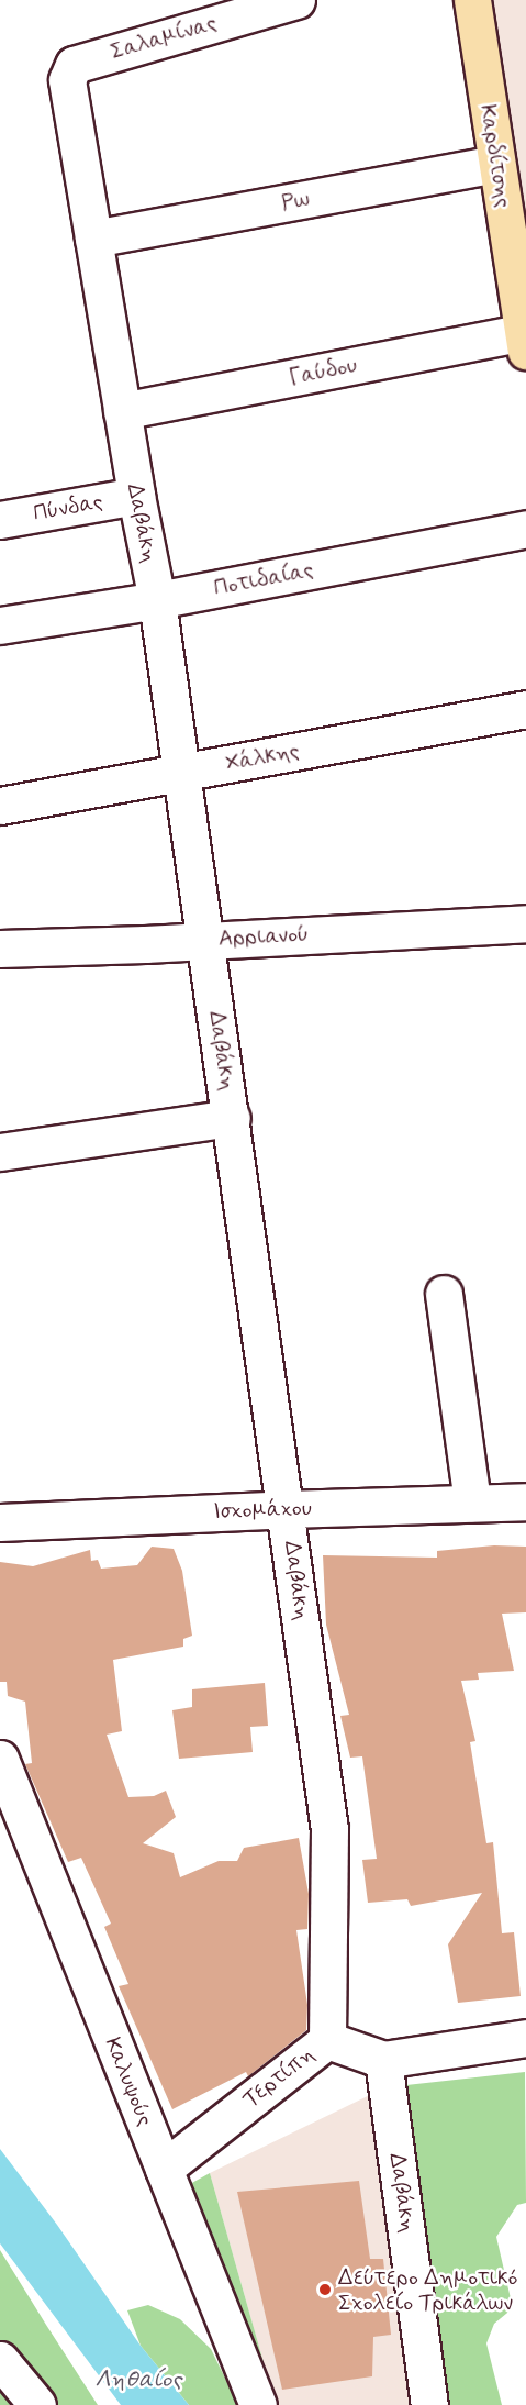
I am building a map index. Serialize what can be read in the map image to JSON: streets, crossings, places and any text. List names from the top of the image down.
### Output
{
  "streets": {
    "main road": ["Καρδίτσης"],
    "street": [
      "Σαλαμίνας",
      "Ρω",
      "Γαύδου",
      "Πύνδας",
      "Δαβάκη",
      "Ποτιδαίας",
      "Χάλκης",
      "Αρριανού",
      "Ισχομάχου",
      "Τερτίπη",
      "Καλυψούς"
    ]
  },
  "crossings": [
    ["Σαλαμίνας", "Δαβάκη"],
    ["Καρδίτσης", "Ρω"],
    ["Καρδίτσης", "Γαύδου"],
    ["Ρω", "Δαβάκη"],
    ["Γαύδου", "Δαβάκη"],
    ["Πύνδας", "Δαβάκη"],
    ["Δαβάκη", "Ποτιδαίας"],
    ["Δαβάκη", "Χάλκης"],
    ["Δαβάκη", "Αρριανού"],
    ["Δαβάκη", "Ισχομάχου"],
    ["Δαβάκη", "Τερτίπη"],
    ["Τερτίπη", "Καλυψούς"]
  ],
  "water": ["Ληθαίος"],
  "places": ["Δεύτερο Δημοτικό Σχολείο Τρικάλων"]
}
